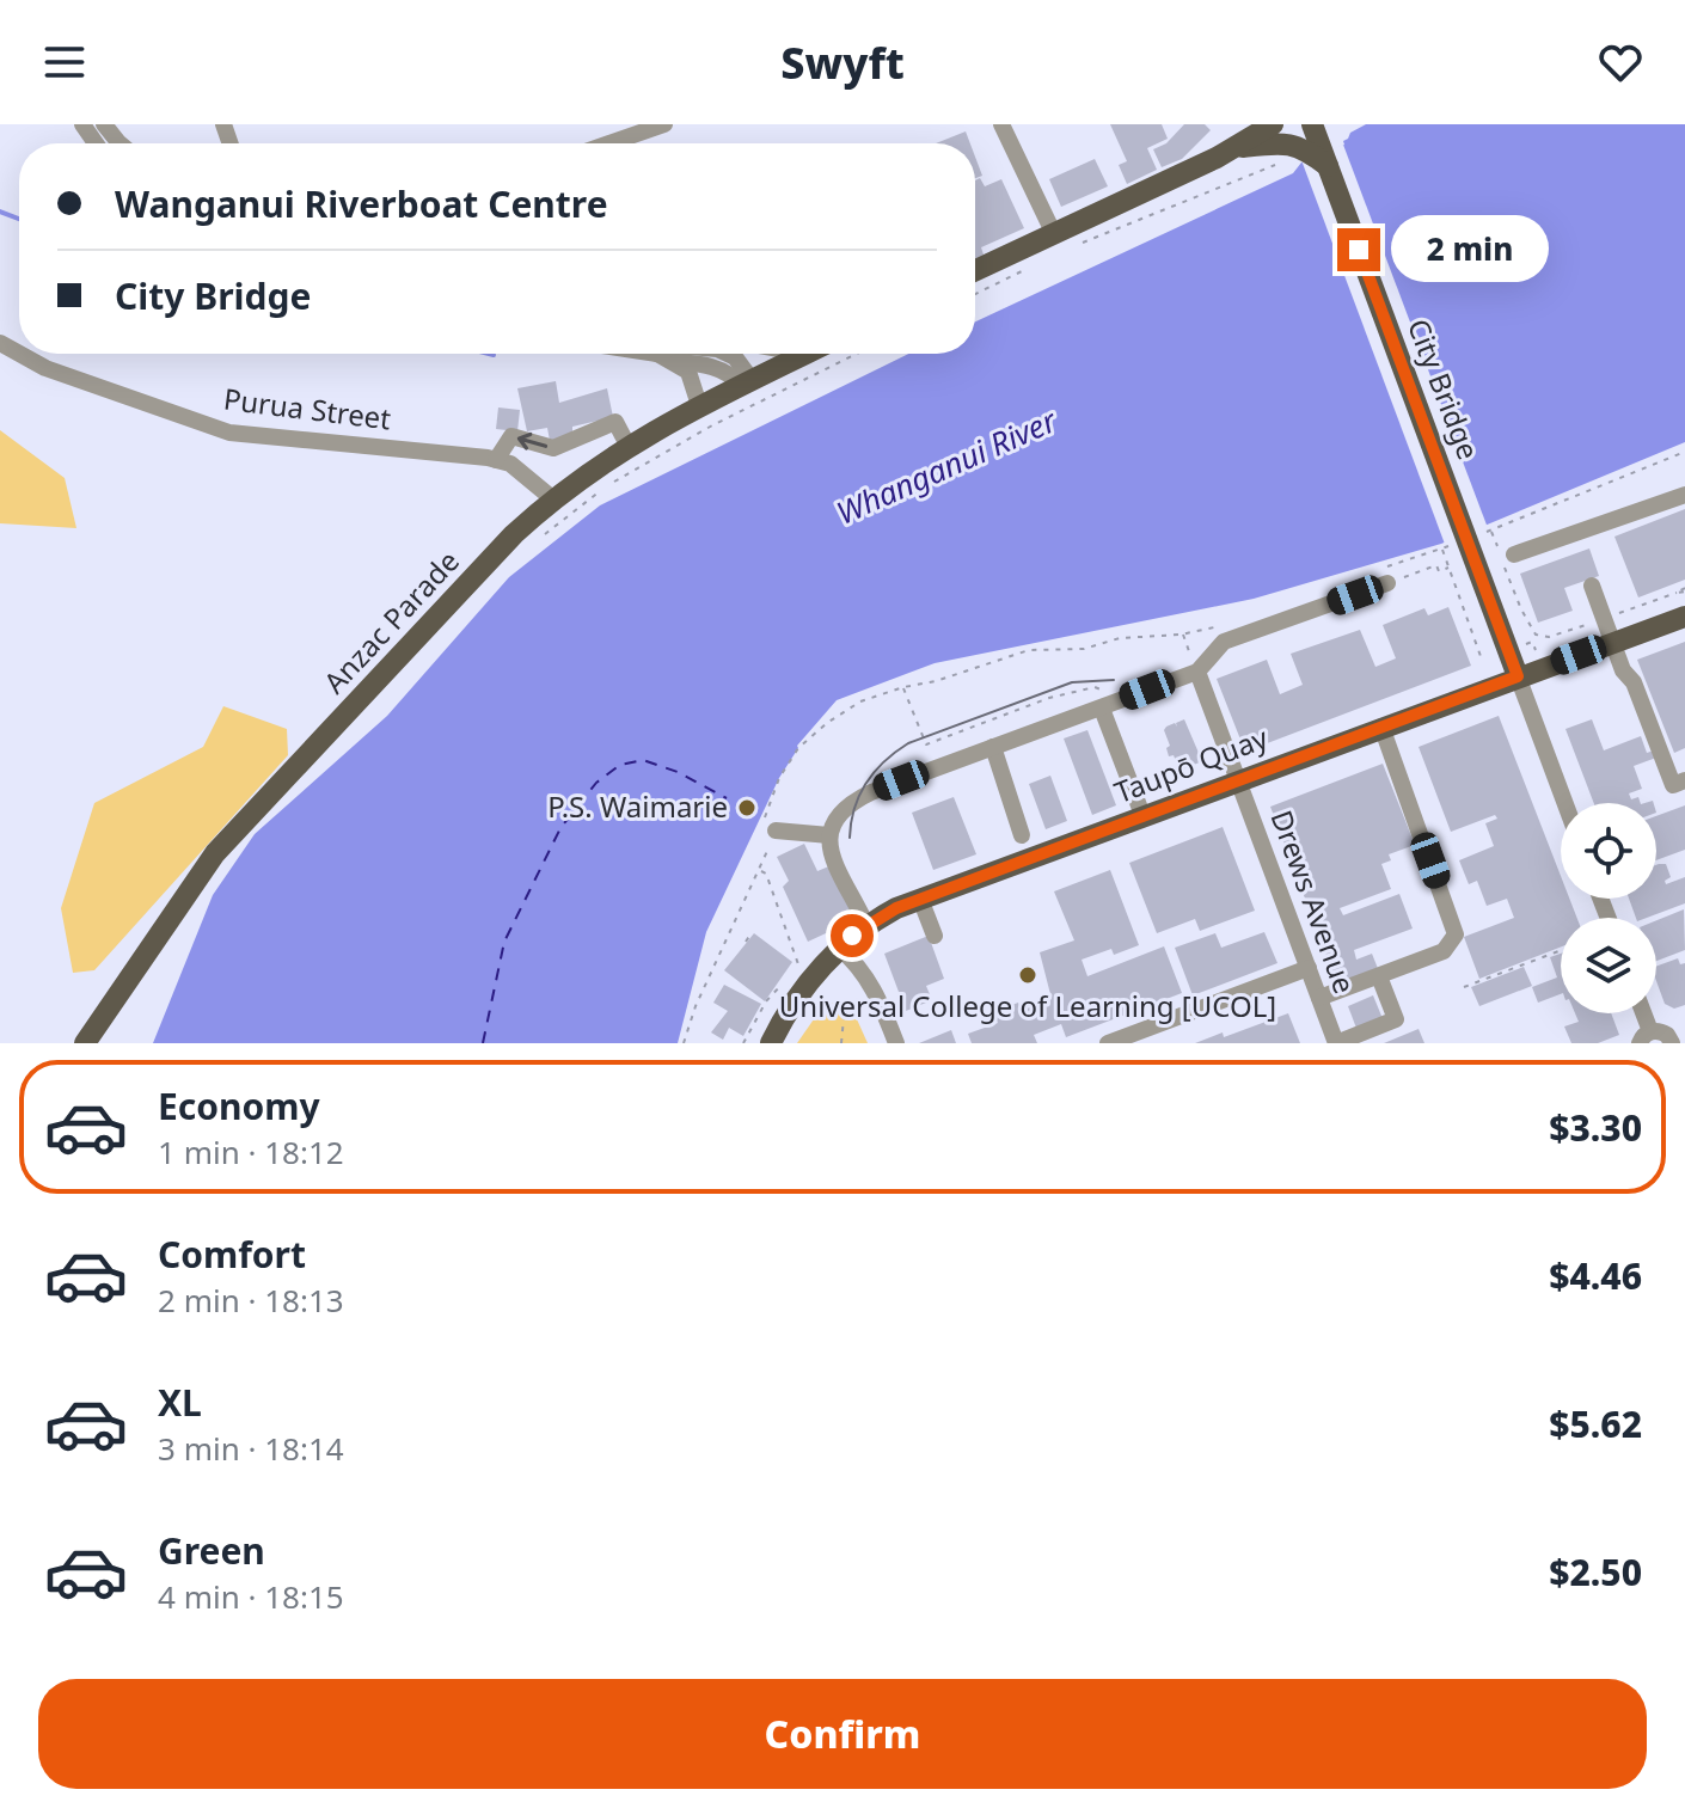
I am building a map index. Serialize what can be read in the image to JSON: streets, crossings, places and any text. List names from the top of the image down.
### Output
{
  "streets": {
    "main road": ["City Bridge", "Anzac Parade", "Taupō Quay"],
    "street": ["Purua Street", "Drews Avenue"]
  },
  "crossings": [
    ["City Bridge", "Taupō Quay"],
    ["Purua Street", "Anzac Parade"],
    ["Taupō Quay", "Drews Avenue"]
  ],
  "water": ["Whanganui River"],
  "places": ["P.S. Waimarie", "Universal College of Learning [UCOL]"],
  "page": {
    "header": "Swyft",
    "banner": ["Wanganui Riverboat Centre", "City Bridge"],
    "bubble": "2 min",
    "list": [
      {
        "name": "Economy",
        "note": "1 min · 18:12",
        "value": "$3.30"
      },
      {
        "name": "Comfort",
        "note": "2 min · 18:13",
        "value": "$4.46"
      },
      {
        "name": "XL",
        "note": "3 min · 18:14",
        "value": "$5.62"
      },
      {
        "name": "Green",
        "note": "4 min · 18:15",
        "value": "$2.50"
      }
    ],
    "buttons": "Confirm"
  }
}
